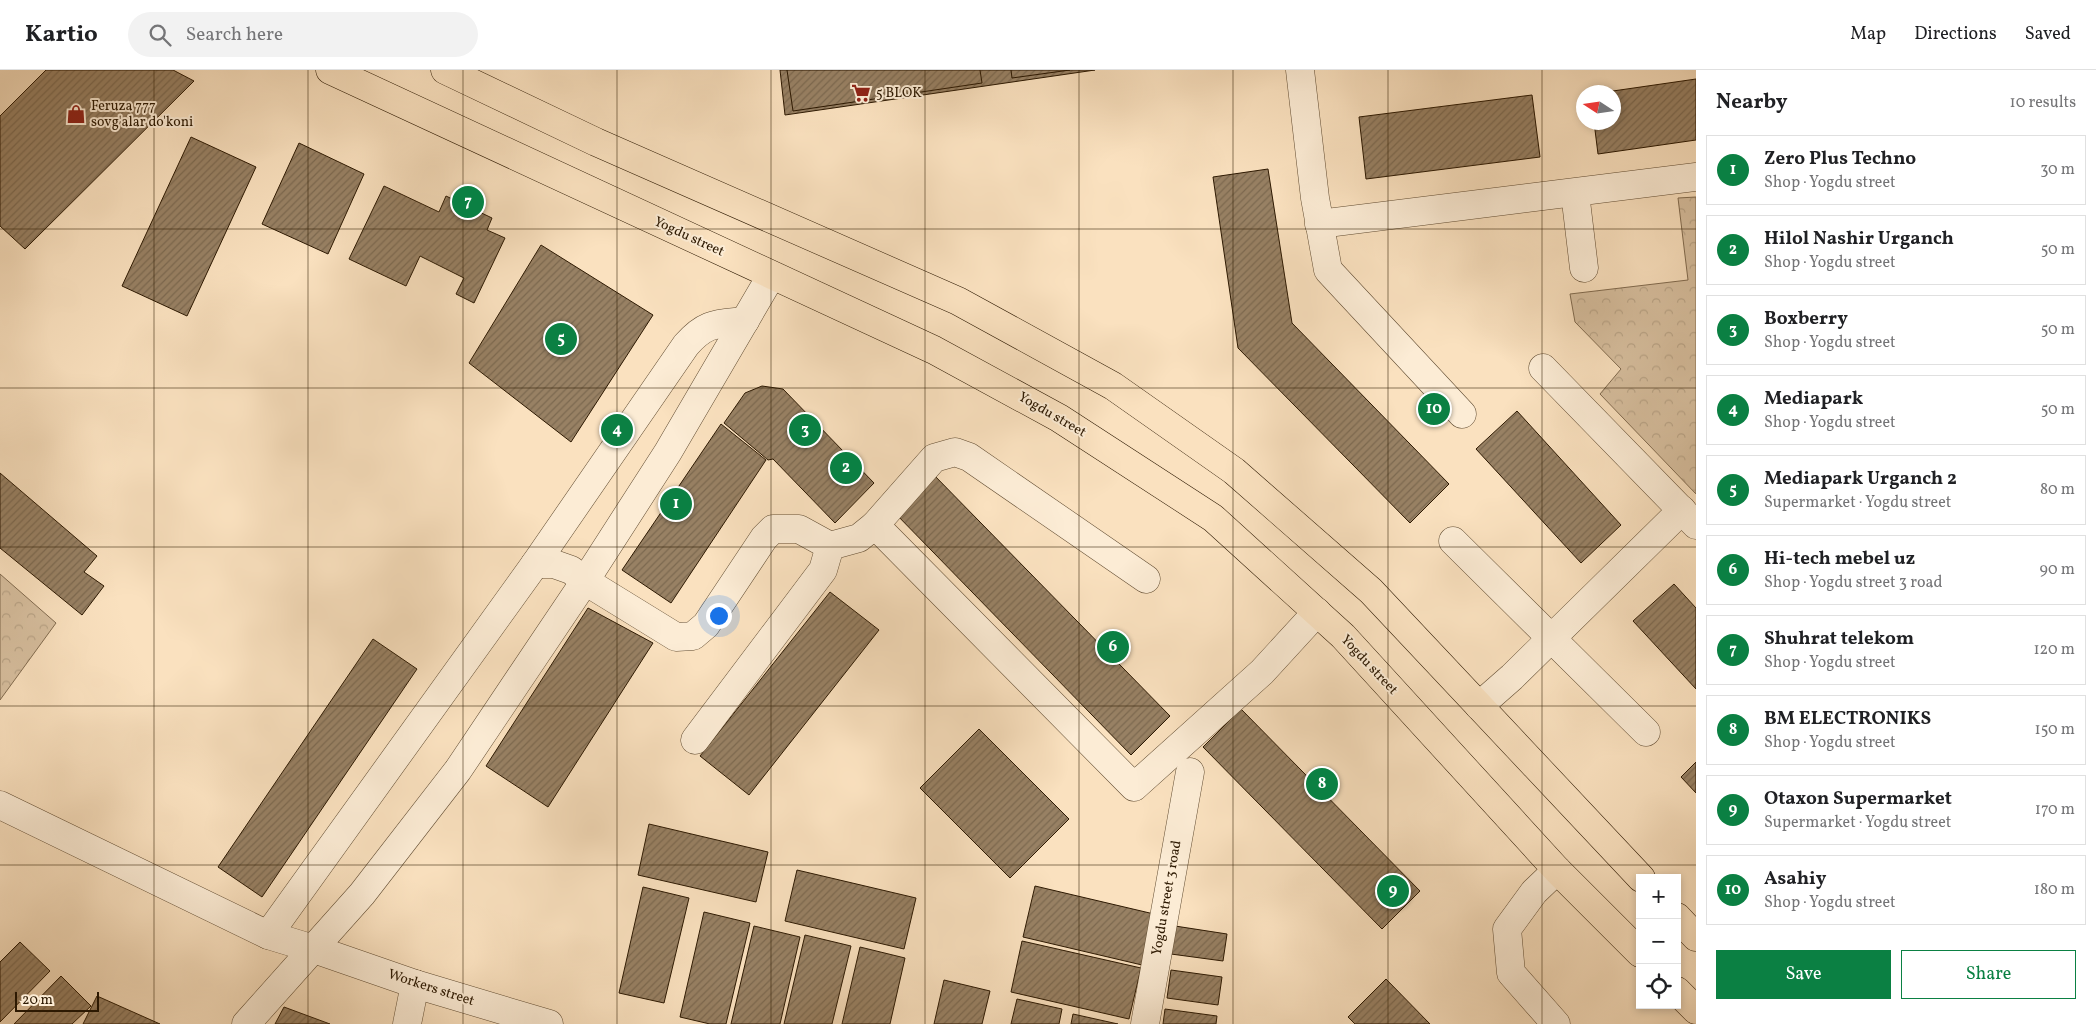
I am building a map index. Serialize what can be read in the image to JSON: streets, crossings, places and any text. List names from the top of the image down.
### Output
{
  "streets": {
    "main road": ["Yogdu street"],
    "street": ["Yogdu street 3 road", "Workers street"]
  },
  "places": {
    "supermarket": ["5 BLOK"],
    "shop": ["Feruza 777 sovg'alar do'koni"]
  },
  "scale_bar": "20 m",
  "north": "left",
  "page": {
    "header": "Kartio",
    "search": "Search here",
    "nav": ["Map", "Directions", "Saved"],
    "heading": ["Nearby", "10 results"],
    "list": [
      {
        "mark": "1",
        "name": "Zero Plus Techno",
        "note": "Shop · Yogdu street",
        "value": "30 m"
      },
      {
        "mark": "2",
        "name": "Hilol Nashir Urganch",
        "note": "Shop · Yogdu street",
        "value": "50 m"
      },
      {
        "mark": "3",
        "name": "Boxberry",
        "note": "Shop · Yogdu street",
        "value": "50 m"
      },
      {
        "mark": "4",
        "name": "Mediapark",
        "note": "Shop · Yogdu street",
        "value": "50 m"
      },
      {
        "mark": "5",
        "name": "Mediapark Urganch 2",
        "note": "Supermarket · Yogdu street",
        "value": "80 m"
      },
      {
        "mark": "6",
        "name": "Hi-tech mebel uz",
        "note": "Shop · Yogdu street 3 road",
        "value": "90 m"
      },
      {
        "mark": "7",
        "name": "Shuhrat telekom",
        "note": "Shop · Yogdu street",
        "value": "120 m"
      },
      {
        "mark": "8",
        "name": "BM ELECTRONIKS",
        "note": "Shop · Yogdu street",
        "value": "150 m"
      },
      {
        "mark": "9",
        "name": "Otaxon Supermarket",
        "note": "Supermarket · Yogdu street",
        "value": "170 m"
      },
      {
        "mark": "10",
        "name": "Asahiy",
        "note": "Shop · Yogdu street",
        "value": "180 m"
      }
    ],
    "pins": [
      "7",
      "5",
      "10",
      "3",
      "4",
      "2",
      "1",
      "6",
      "8",
      "9"
    ],
    "map_buttons": ["+", "−"],
    "buttons": ["Save", "Share"],
    "scale": "20 m"
  }
}
